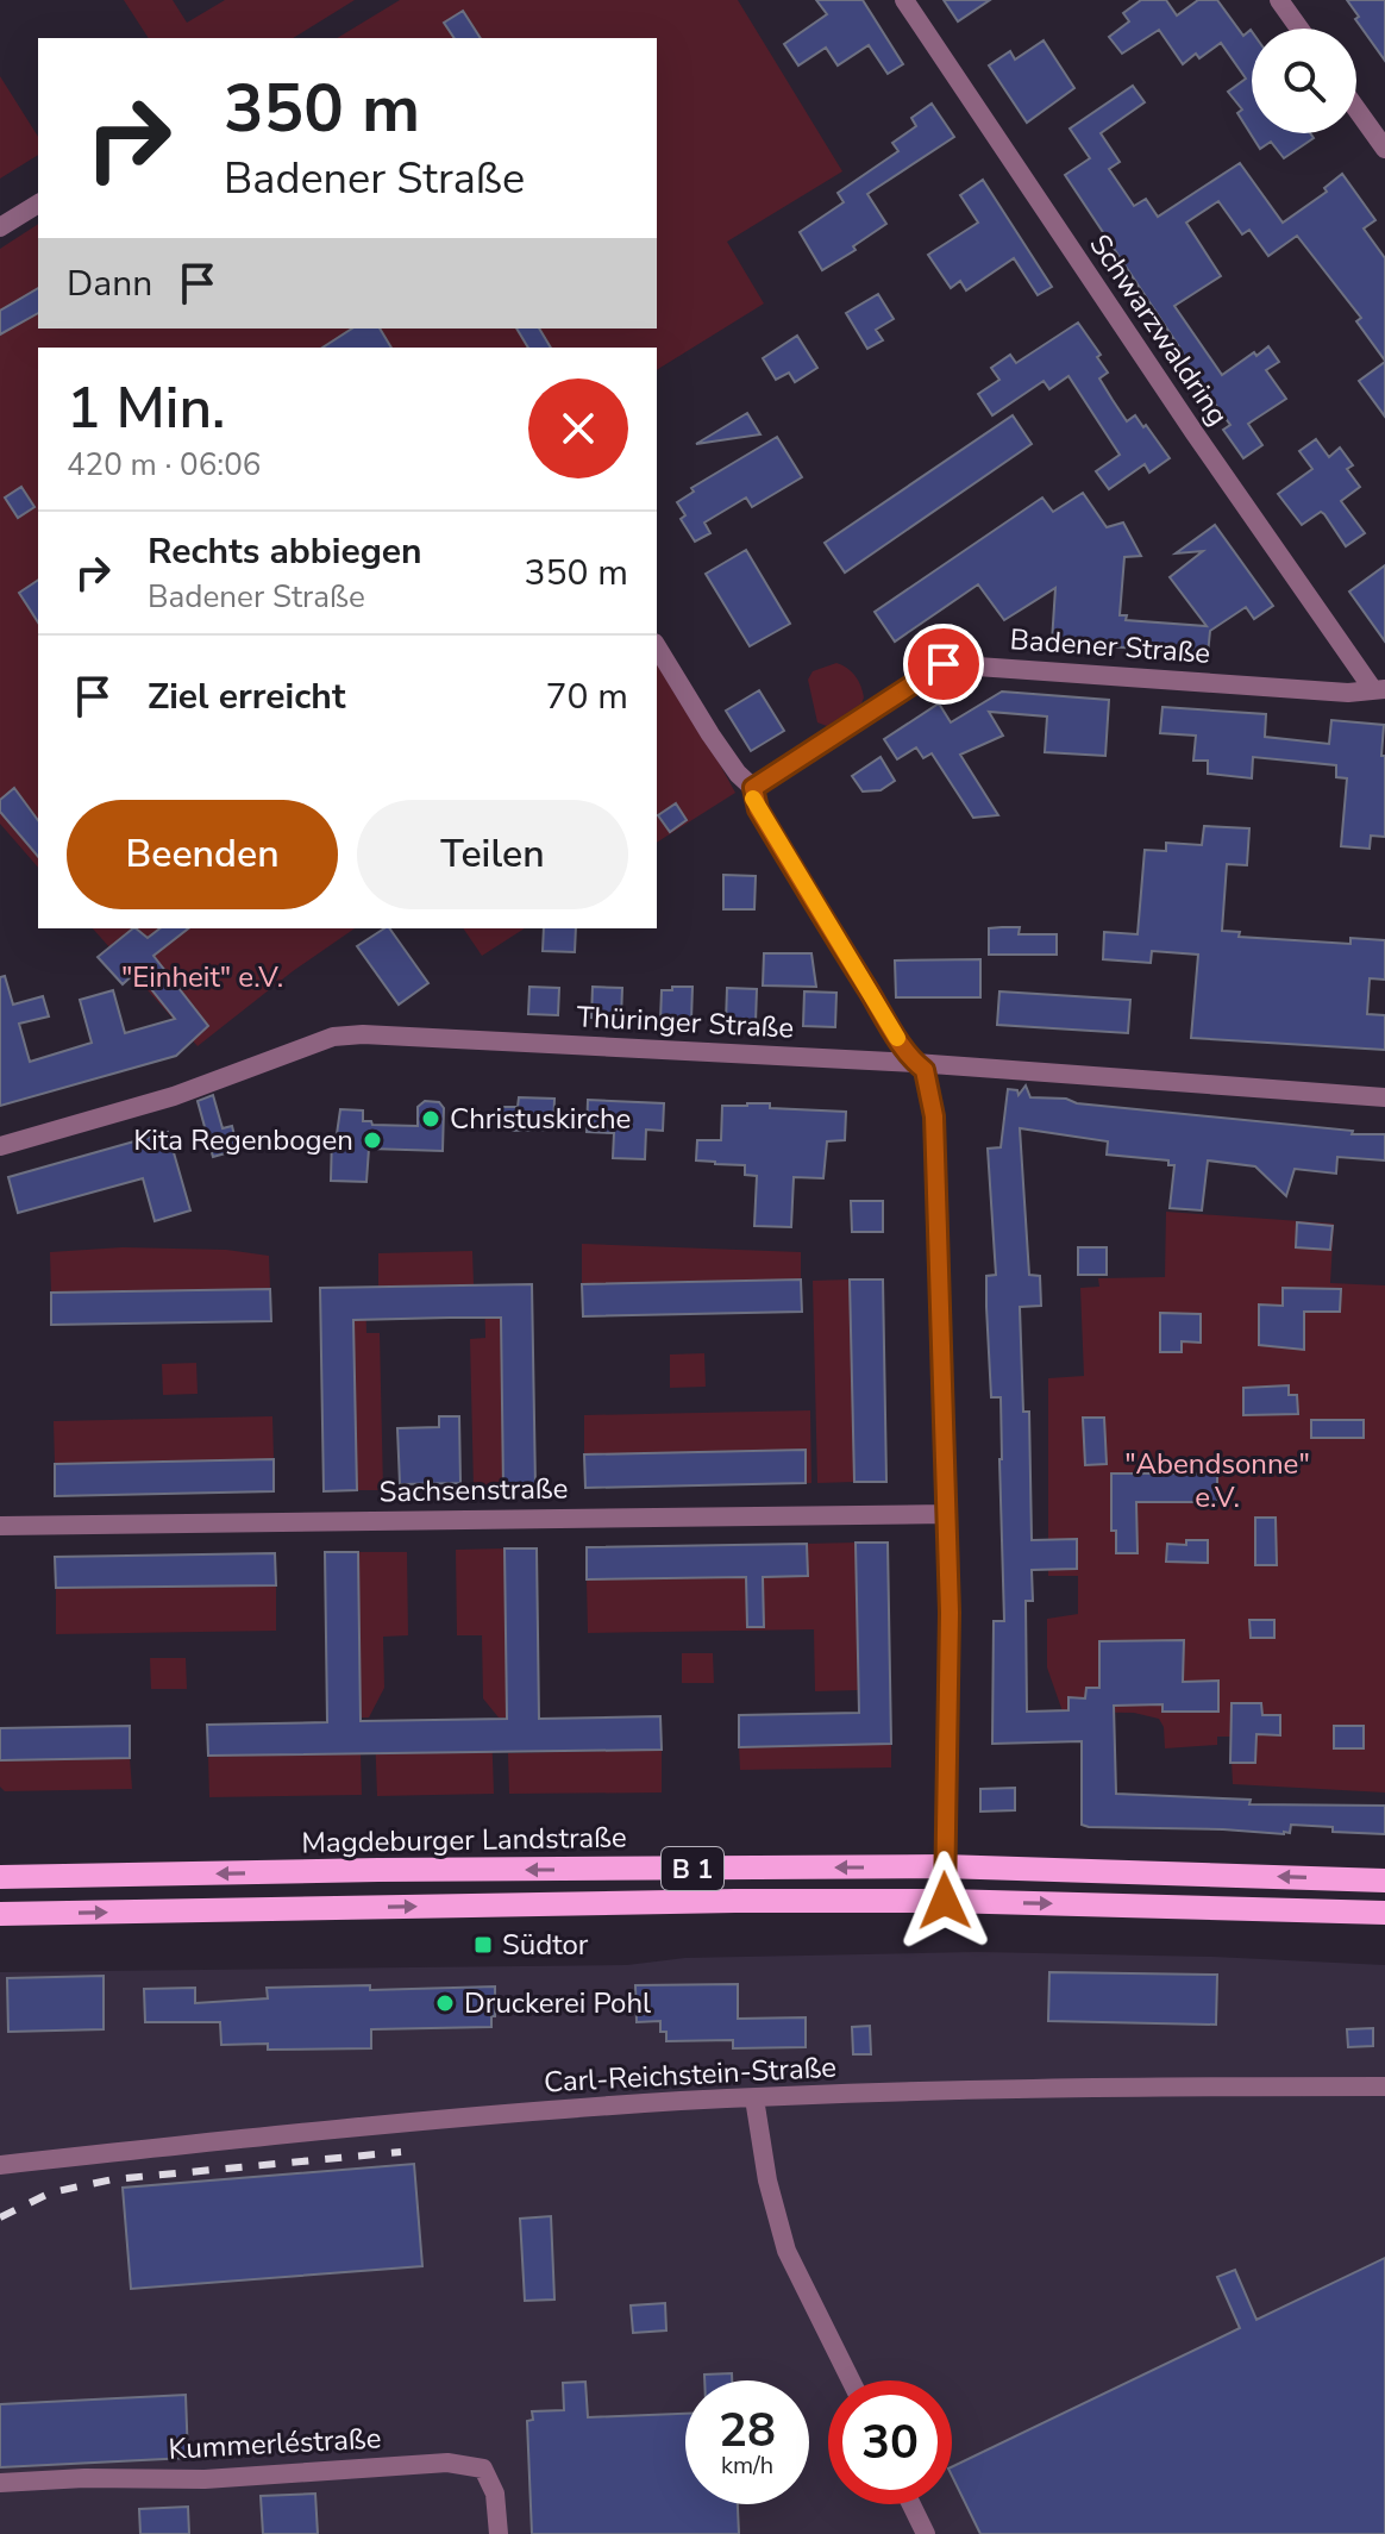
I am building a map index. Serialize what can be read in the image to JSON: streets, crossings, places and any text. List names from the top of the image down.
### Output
{
  "streets": {
    "main road": ["Magdeburger Landstraße", "B 1"],
    "street": [
      "Schwarzwaldring",
      "Badener Straße",
      "Thüringer Straße",
      "Sachsenstraße",
      "Carl-Reichstein-Straße",
      "Kummerléstraße"
    ]
  },
  "crossings": [
    ["Schwarzwaldring", "Badener Straße"]
  ],
  "parks": ["\"Einheit\" e.V.", "\"Abendsonne\" e.V."],
  "places": {
    "other": ["Christuskirche", "Kita Regenbogen", "Druckerei Pohl"],
    "transit": ["Südtor"]
  },
  "page": {
    "turn": ["350 m", "Badener Straße"],
    "then": "Dann",
    "heading": ["1 Min.", "420 m · 06:06"],
    "list": [
      {
        "name": "Rechts abbiegen",
        "note": "Badener Straße",
        "value": "350 m"
      },
      {
        "name": "Ziel erreicht",
        "value": "70 m"
      }
    ],
    "buttons": ["Beenden", "Teilen"],
    "speed": "28 km/h",
    "limit": "30"
  }
}
